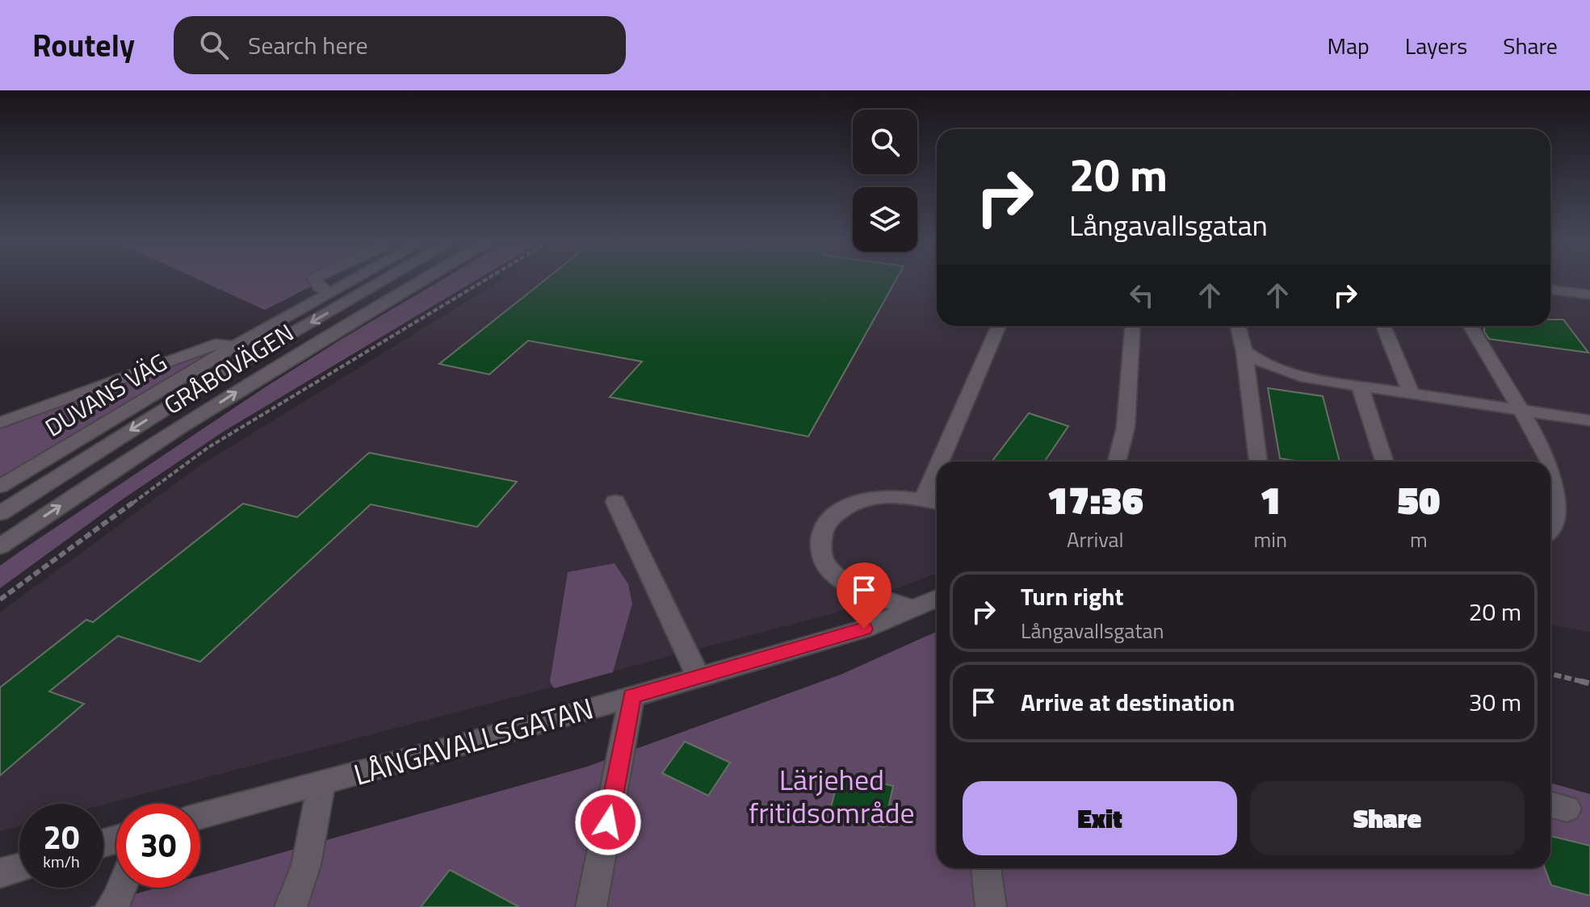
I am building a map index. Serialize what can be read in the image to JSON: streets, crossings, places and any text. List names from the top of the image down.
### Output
{
  "streets": {
    "street": ["GRÅBOVÄGEN", "DUVANS VÄG", "LÅNGAVALLSGATAN"]
  },
  "parks": ["Lärjehed fritidsområde"],
  "page": {
    "header": "Routely",
    "search": "Search here",
    "nav": ["Map", "Layers", "Share"],
    "turn": ["20 m", "Långavallsgatan"],
    "eta": [
      "17:36",
      "Arrival",
      "1",
      "min",
      "50",
      "m"
    ],
    "list": [
      {
        "name": "Turn right",
        "note": "Långavallsgatan",
        "value": "20 m"
      },
      {
        "name": "Arrive at destination",
        "value": "30 m"
      }
    ],
    "buttons": ["Exit", "Share"],
    "speed": "20 km/h",
    "limit": "30"
  }
}
